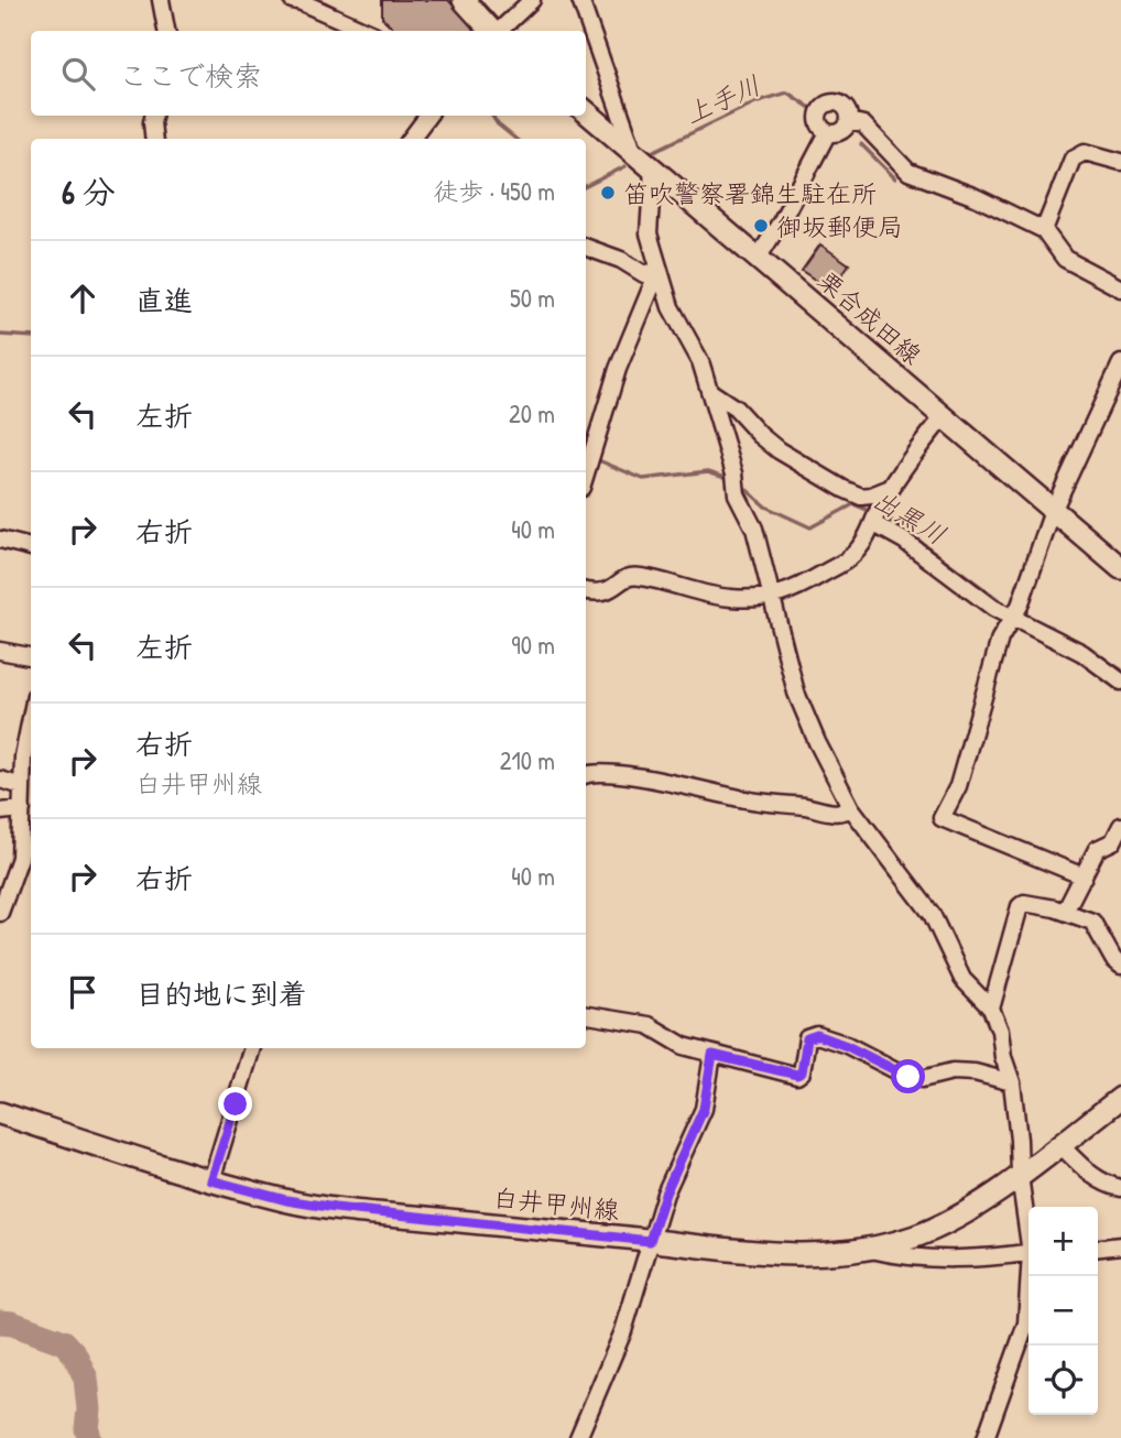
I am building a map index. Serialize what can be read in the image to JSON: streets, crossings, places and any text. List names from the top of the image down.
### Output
{
  "streets": {
    "main road": ["栗合成田線", "白井甲州線"]
  },
  "water": ["上手川", "出黒川"],
  "places": ["笛吹警察署錦生駐在所", "御坂郵便局"],
  "page": {
    "search": "ここで検索",
    "heading": ["6 分", "徒歩 · 450 m"],
    "list": [
      ["直進", "50 m"],
      ["左折", "20 m"],
      ["右折", "40 m"],
      ["左折", "90 m"],
      ["右折", "白井甲州線", "210 m"],
      ["右折", "40 m"],
      "目的地に到着"
    ],
    "map_buttons": ["+", "−"]
  }
}
